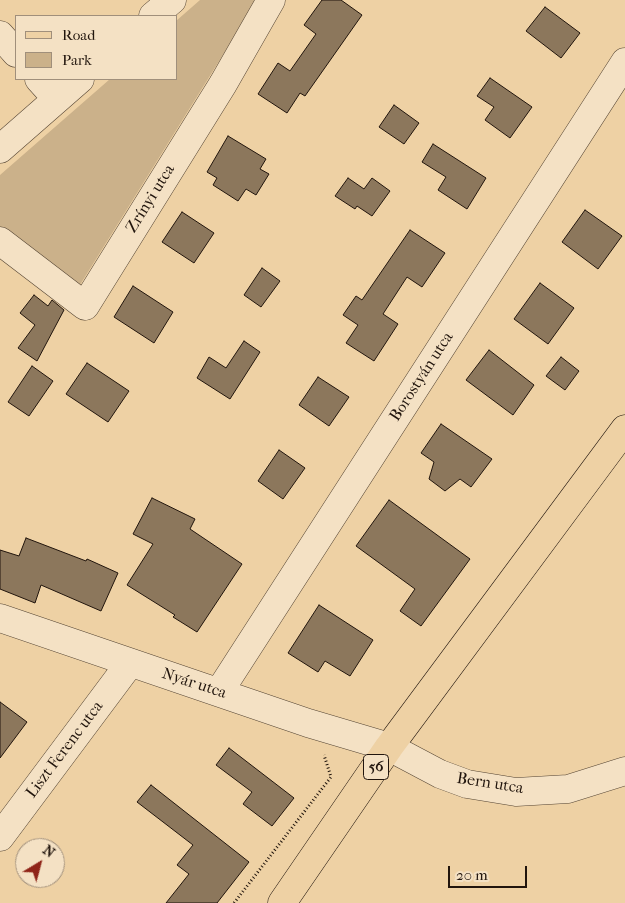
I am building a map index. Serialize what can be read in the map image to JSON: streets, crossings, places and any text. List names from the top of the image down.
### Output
{
  "streets": {
    "main road": ["56"],
    "street": [
      "Zrínyi utca",
      "Borostyán utca",
      "Nyár utca",
      "Liszt Ferenc utca",
      "Bern utca"
    ]
  },
  "crossings": [
    ["Borostyán utca", "Nyár utca"],
    ["Nyár utca", "Liszt Ferenc utca"],
    ["Nyár utca", "56"],
    ["Nyár utca", "Bern utca"],
    ["56", "Bern utca"]
  ],
  "legend": ["Road", "Park"],
  "scale_bar": "20 m",
  "north": "top right"
}
